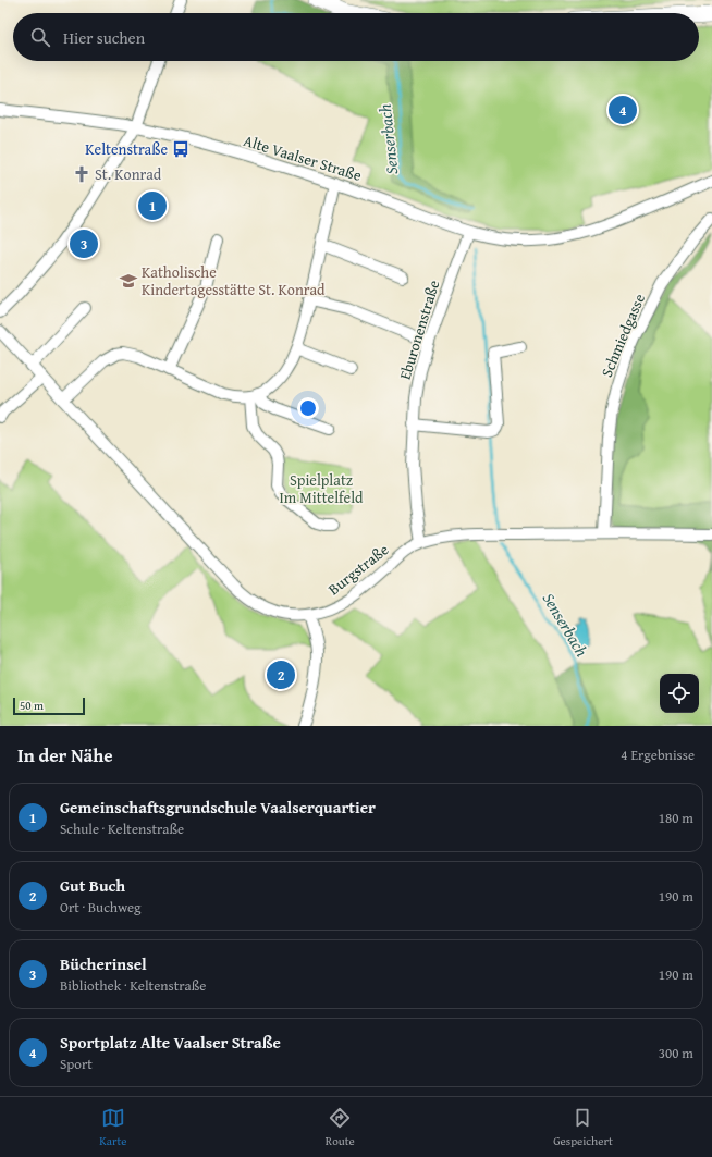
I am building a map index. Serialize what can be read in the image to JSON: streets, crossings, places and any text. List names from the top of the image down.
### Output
{
  "streets": {
    "street": [
      "Alte Vaalser Straße",
      "Eburonenstraße",
      "Schmiedgasse",
      "Burgstraße"
    ]
  },
  "crossings": [
    ["Alte Vaalser Straße", "Eburonenstraße"],
    ["Eburonenstraße", "Burgstraße"],
    ["Schmiedgasse", "Burgstraße"]
  ],
  "water": ["Senserbach"],
  "parks": ["Spielplatz Im Mittelfeld"],
  "places": {
    "bus stop": ["Keltenstraße"],
    "church": ["St. Konrad"],
    "school or university": ["Katholische Kindertagesstätte St. Konrad"]
  },
  "scale_bar": "50 m",
  "page": {
    "search": "Hier suchen",
    "pins": [
      "4",
      "1",
      "3",
      "2"
    ],
    "scale": "50 m",
    "heading": ["In der Nähe", "4 Ergebnisse"],
    "list": [
      {
        "mark": "1",
        "name": "Gemeinschaftsgrundschule Vaalserquartier",
        "note": "Schule · Keltenstraße",
        "value": "180 m"
      },
      {
        "mark": "2",
        "name": "Gut Buch",
        "note": "Ort · Buchweg",
        "value": "190 m"
      },
      {
        "mark": "3",
        "name": "Bücherinsel",
        "note": "Bibliothek · Keltenstraße",
        "value": "190 m"
      },
      {
        "mark": "4",
        "name": "Sportplatz Alte Vaalser Straße",
        "note": "Sport",
        "value": "300 m"
      }
    ],
    "nav": ["Karte", "Route", "Gespeichert"]
  }
}
